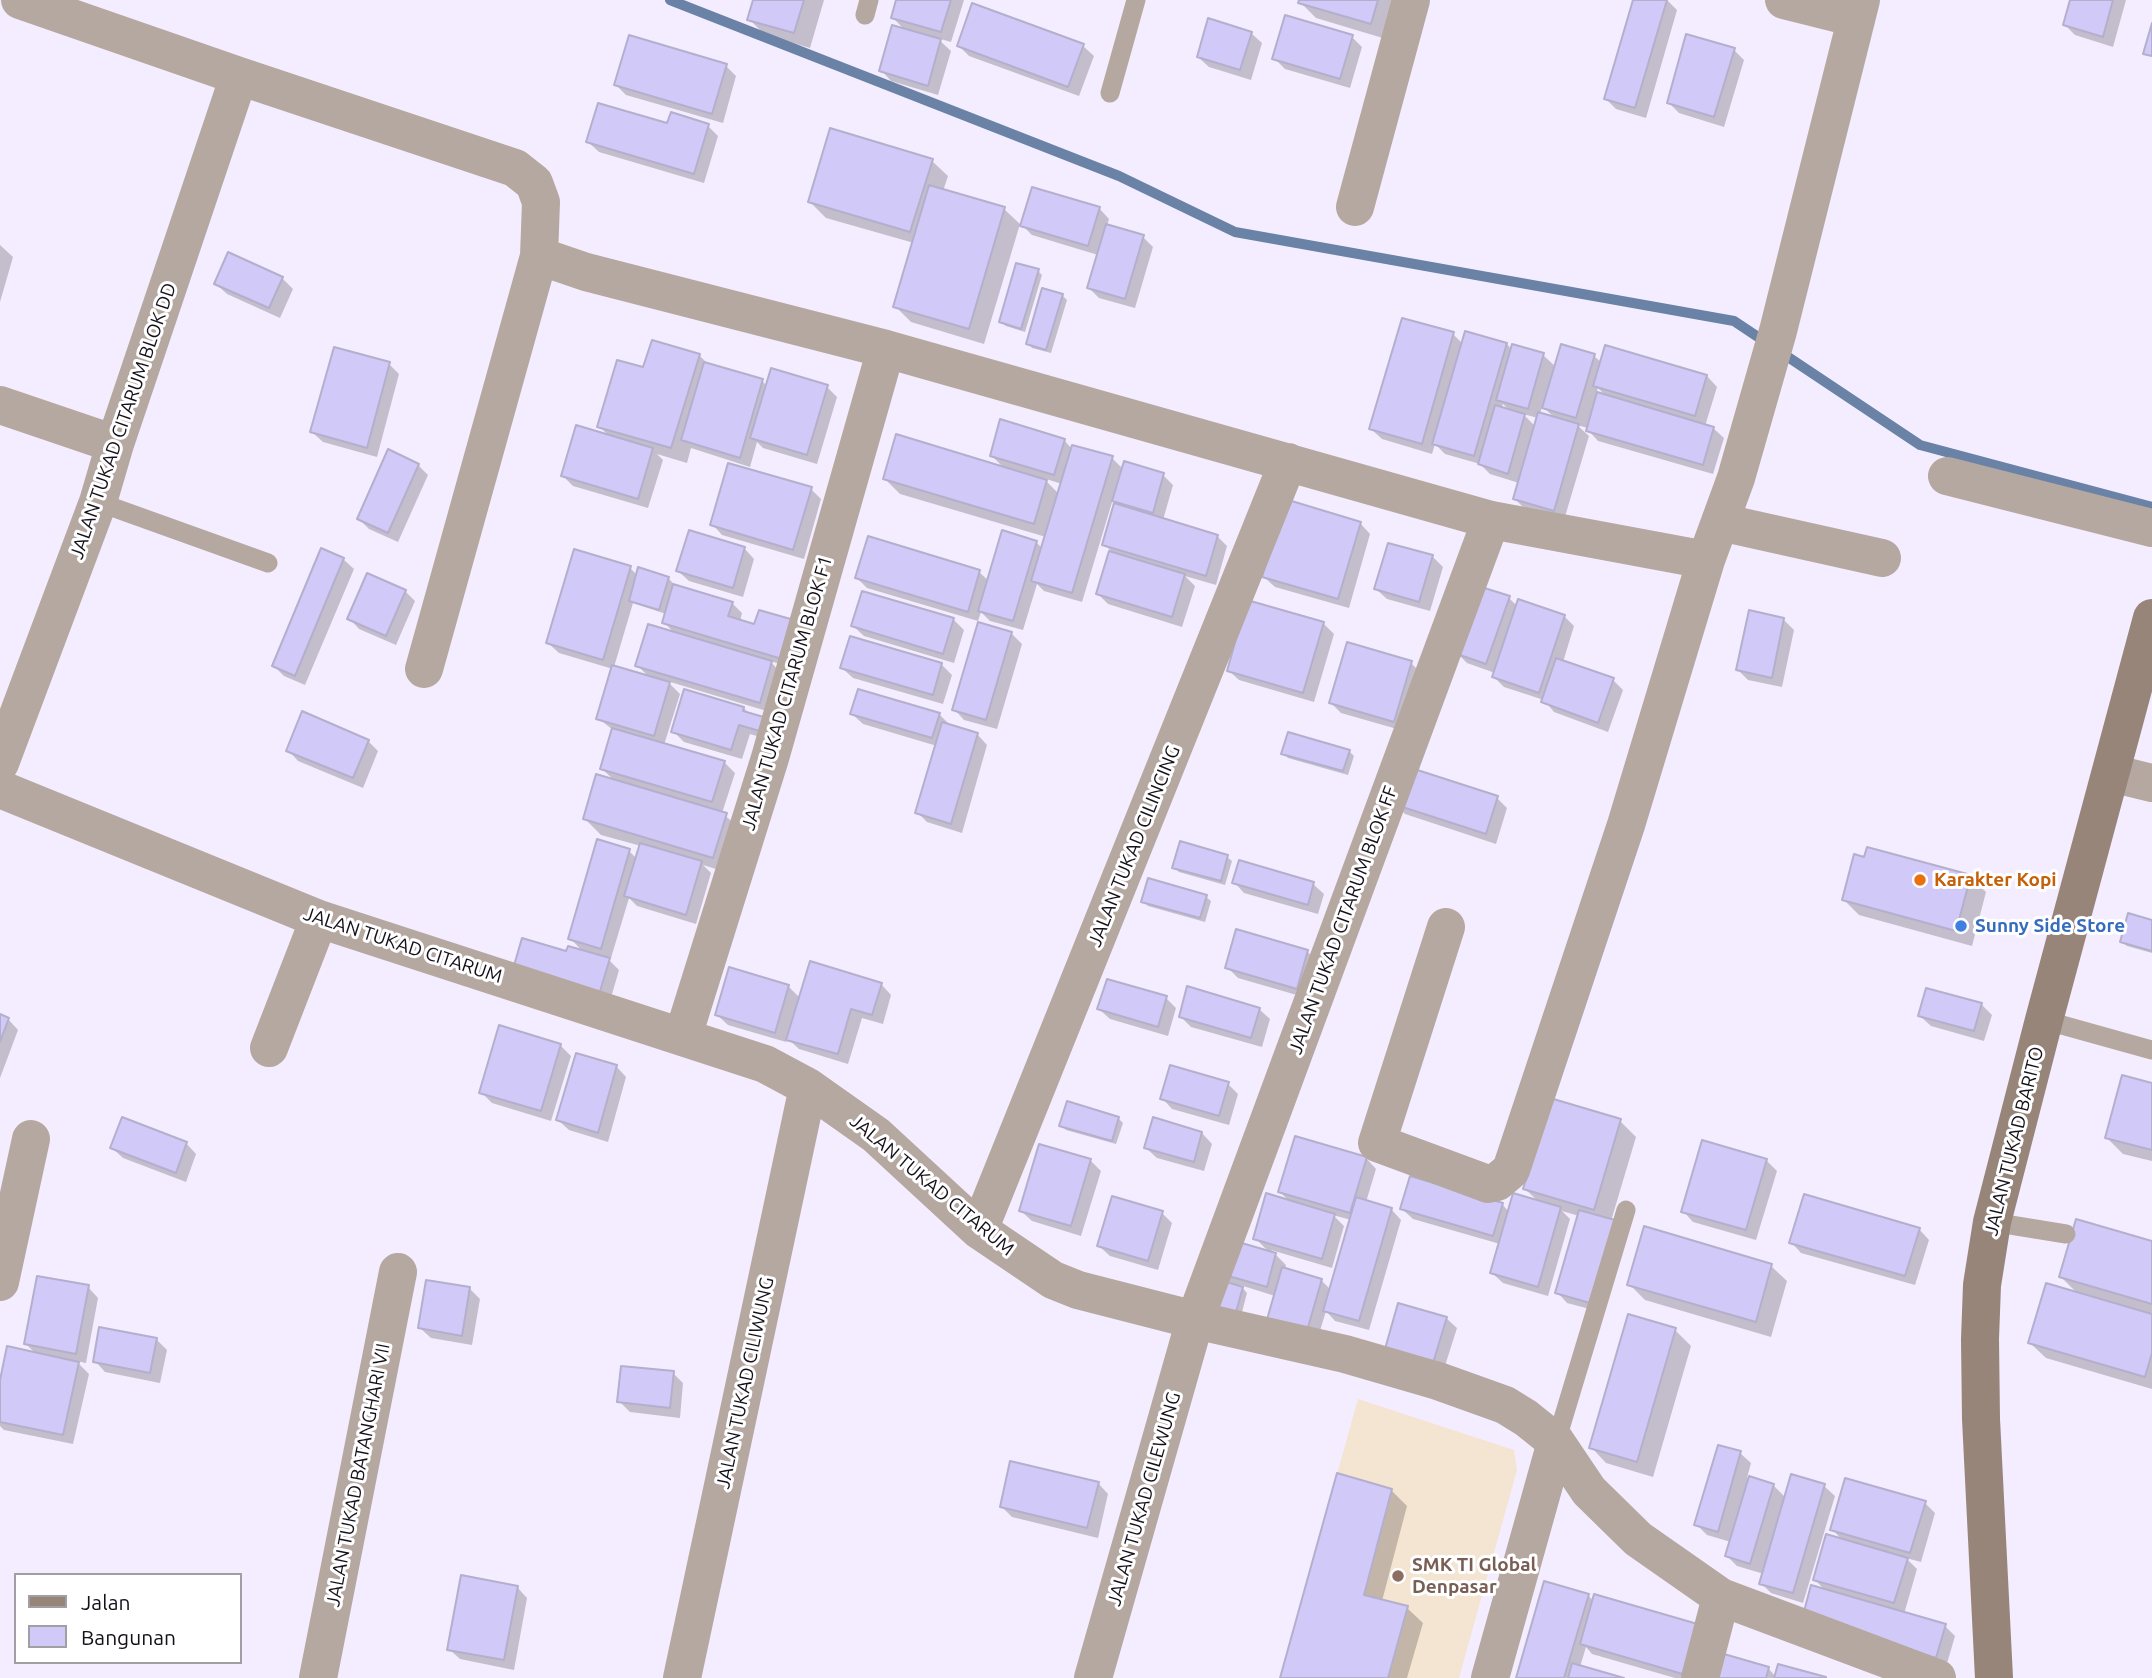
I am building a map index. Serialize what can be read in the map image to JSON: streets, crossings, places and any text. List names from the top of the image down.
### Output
{
  "streets": {
    "street": [
      "JALAN TUKAD CITARUM BLOK DD",
      "JALAN TUKAD CITARUM BLOK F1",
      "JALAN TUKAD CILINCING",
      "JALAN TUKAD CITARUM BLOK FF",
      "JALAN TUKAD CITARUM",
      "JALAN TUKAD BARITO",
      "JALAN TUKAD CILIWUNG",
      "JALAN TUKAD BATANGHARI VII",
      "JALAN TUKAD CILEWUNG"
    ]
  },
  "crossings": [
    ["JALAN TUKAD CITARUM BLOK F1", "JALAN TUKAD CITARUM"],
    ["JALAN TUKAD CILINCING", "JALAN TUKAD CITARUM"],
    ["JALAN TUKAD CITARUM BLOK FF", "JALAN TUKAD CITARUM"],
    ["JALAN TUKAD CITARUM BLOK FF", "JALAN TUKAD CILEWUNG"],
    ["JALAN TUKAD CITARUM", "JALAN TUKAD CILIWUNG"],
    ["JALAN TUKAD CITARUM", "JALAN TUKAD CILEWUNG"]
  ],
  "places": ["Karakter Kopi", "Sunny Side Store", "SMK TI Global Denpasar"],
  "legend": ["Jalan", "Bangunan"]
}
